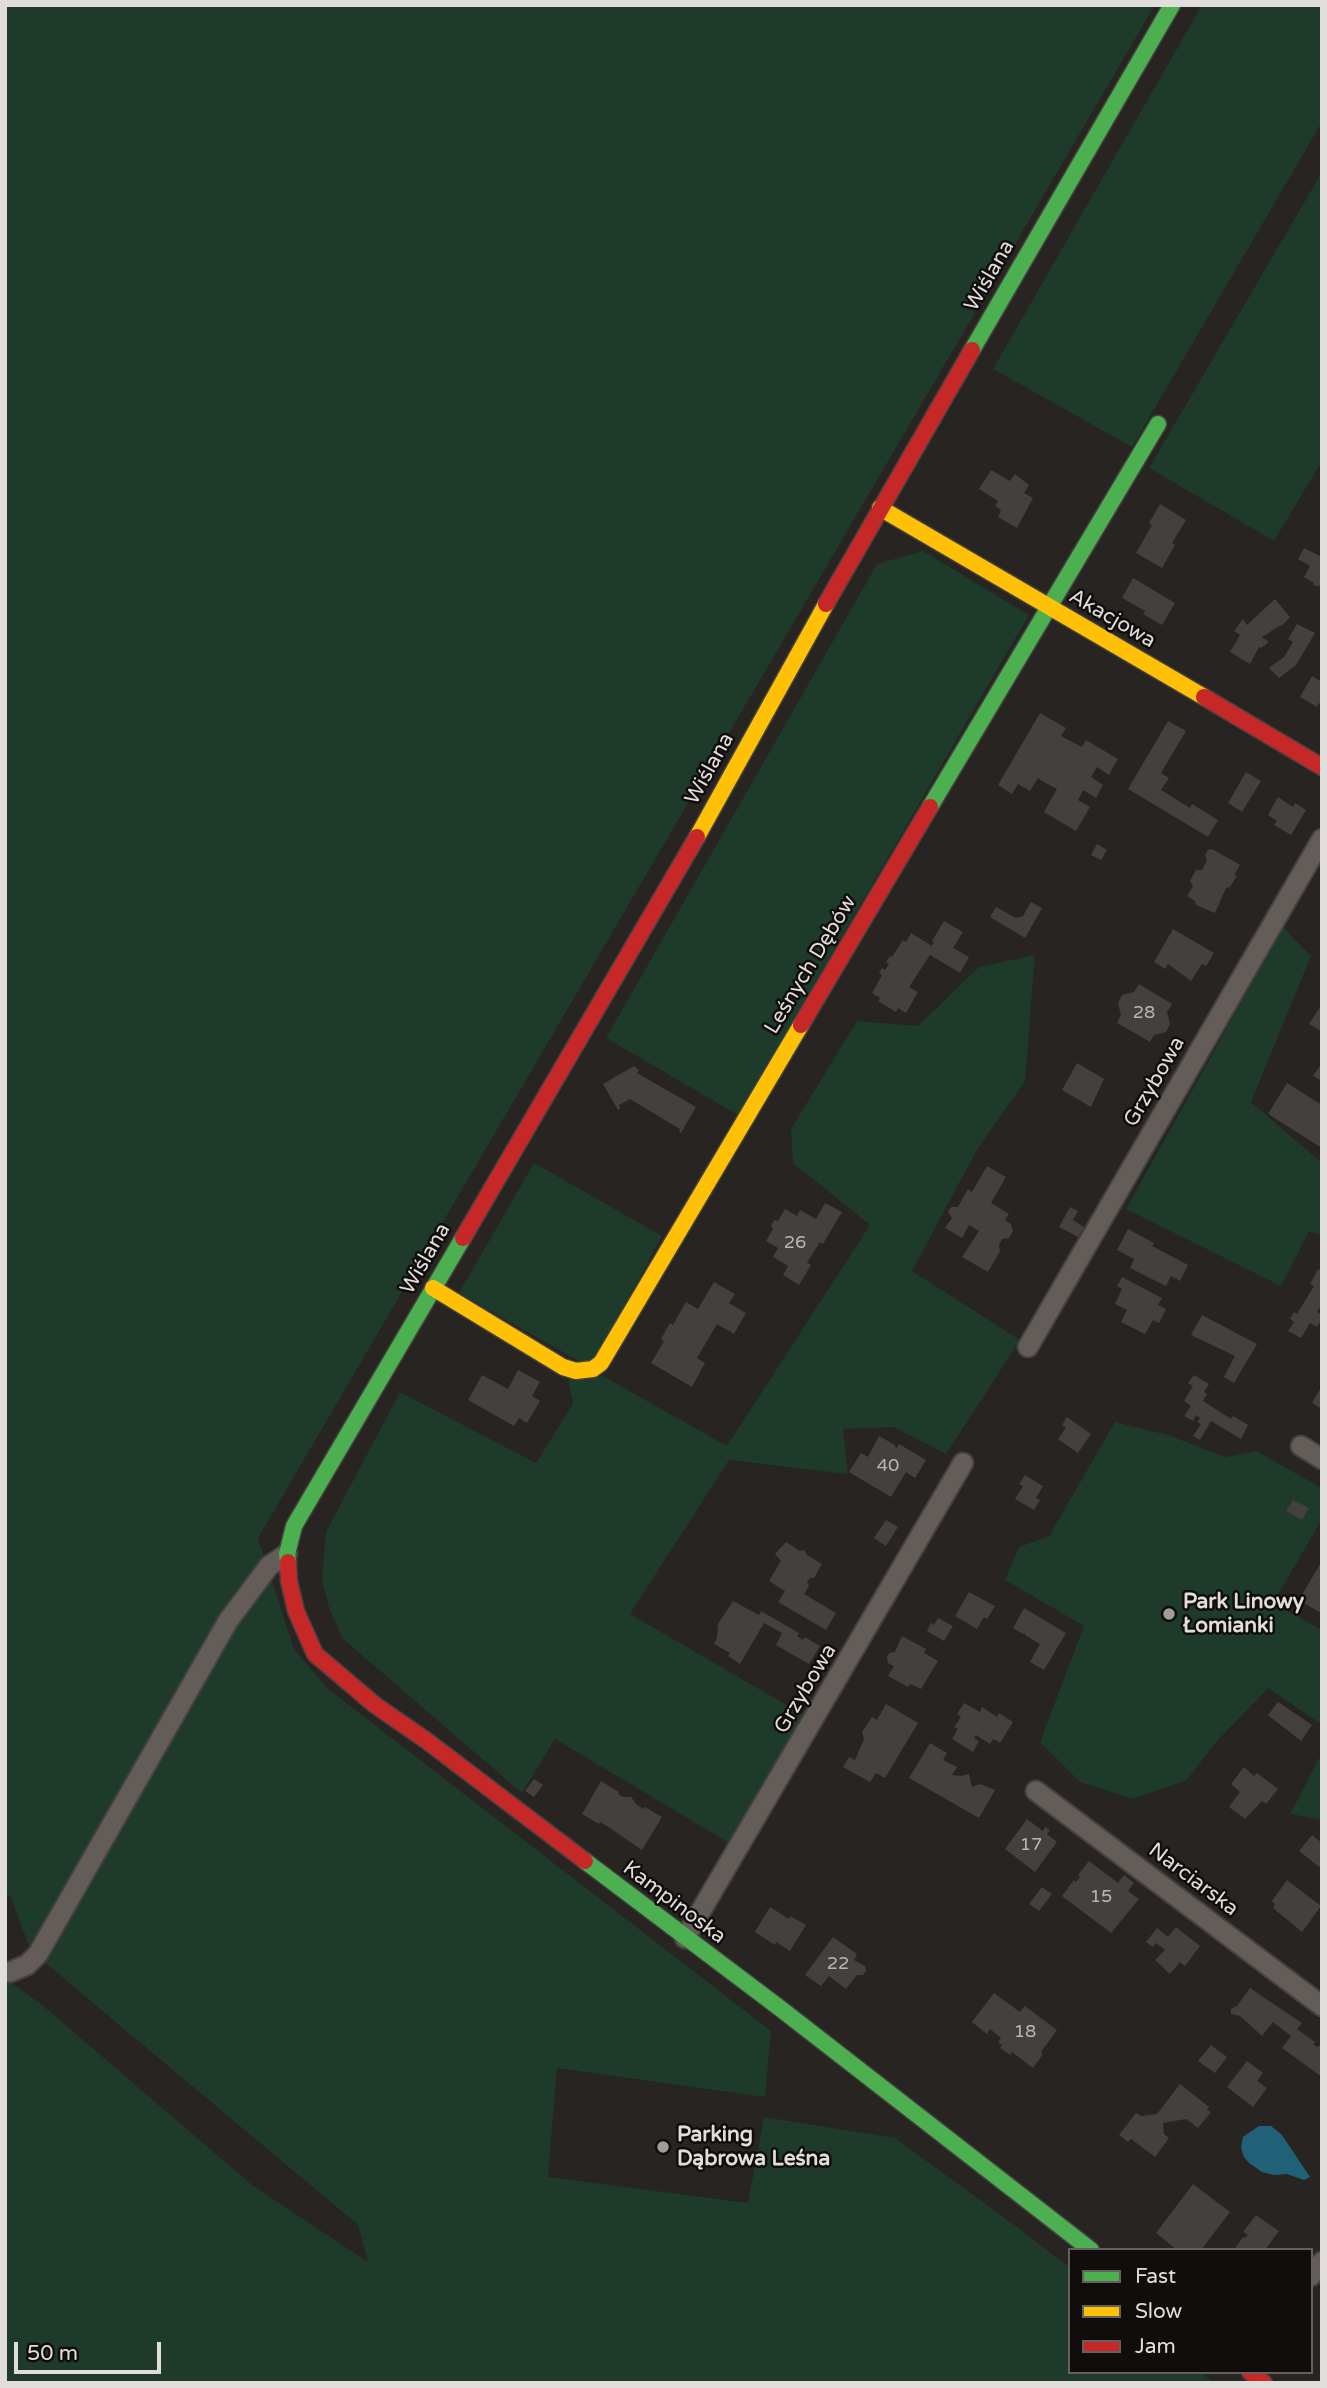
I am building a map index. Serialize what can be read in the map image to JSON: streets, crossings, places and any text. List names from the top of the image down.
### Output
{
  "streets": {
    "main road": [
      "Wiślana",
      "Akacjowa",
      "Leśnych Dębów",
      "Kampinoska"
    ],
    "street": ["Grzybowa", "Narciarska"]
  },
  "crossings": [
    ["Wiślana", "Akacjowa"],
    ["Wiślana", "Leśnych Dębów"],
    ["Wiślana", "Kampinoska"],
    ["Akacjowa", "Leśnych Dębów"],
    ["Grzybowa", "Kampinoska"]
  ],
  "places": ["Park Linowy Łomianki", "Parking Dąbrowa Leśna"],
  "house_numbers": [
    "28",
    "26",
    "40",
    "17",
    "15",
    "22",
    "18"
  ],
  "legend": ["Fast", "Slow", "Jam"],
  "scale_bar": "50 m"
}
